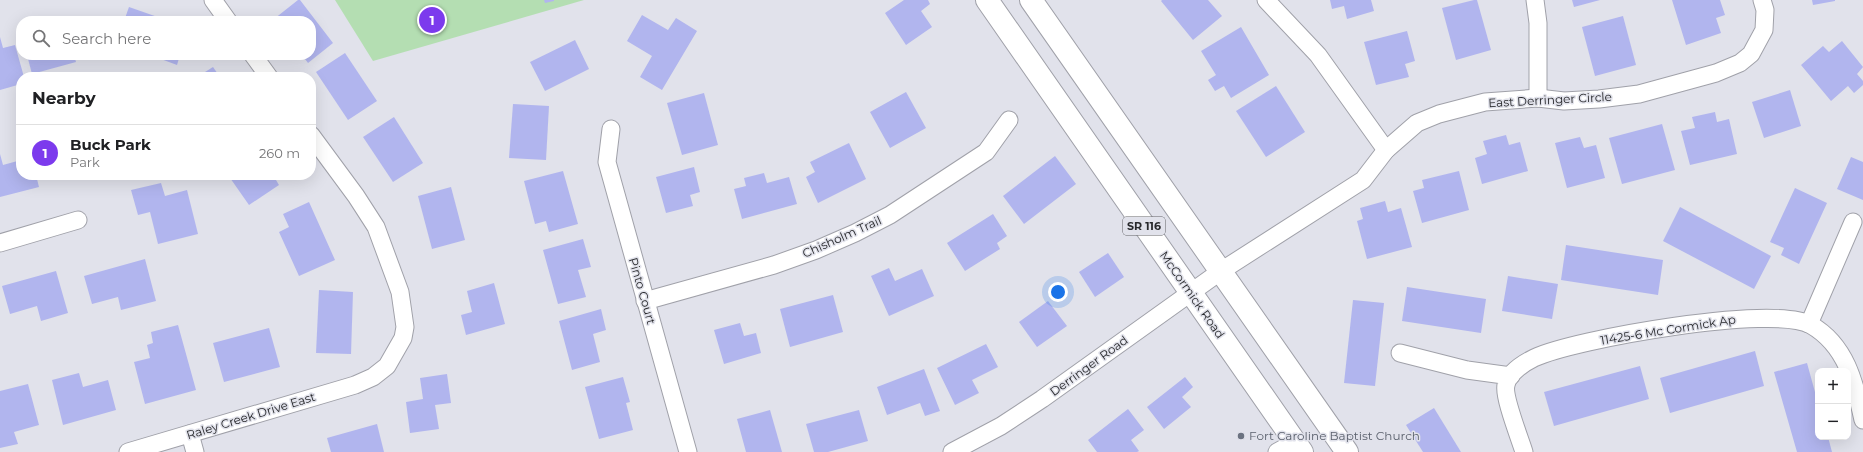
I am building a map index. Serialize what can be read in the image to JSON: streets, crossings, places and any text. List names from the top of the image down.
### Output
{
  "streets": {
    "main road": ["SR 116", "McCormick Road"],
    "street": [
      "East Derringer Circle",
      "Chisholm Trail",
      "Pinto Court",
      "11425-6 Mc Cormick Ap",
      "Derringer Road",
      "Raley Creek Drive East"
    ]
  },
  "crossings": [
    ["East Derringer Circle", "SR 116"],
    ["East Derringer Circle", "Derringer Road"],
    ["SR 116", "Derringer Road"],
    ["Chisholm Trail", "Pinto Court"],
    ["McCormick Road", "Derringer Road"]
  ],
  "places": ["Fort Caroline Baptist Church"],
  "page": {
    "pins": "1",
    "search": "Search here",
    "heading": "Nearby",
    "list": [
      {
        "mark": "1",
        "name": "Buck Park",
        "note": "Park",
        "value": "260 m"
      }
    ],
    "map_buttons": ["+", "−"]
  }
}
